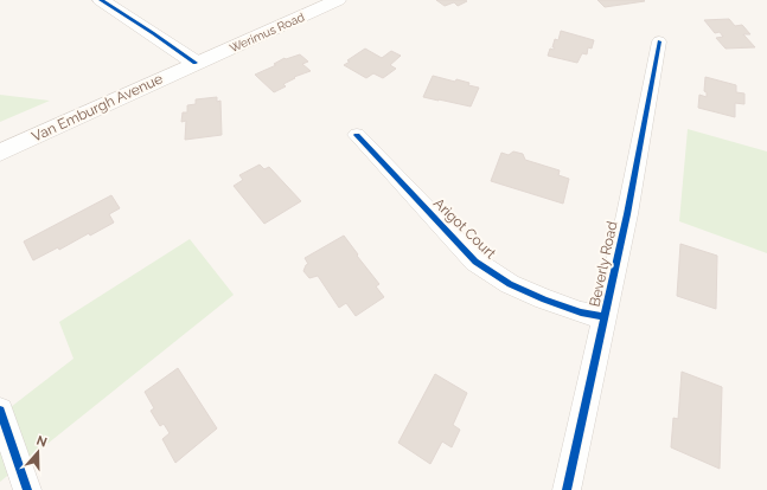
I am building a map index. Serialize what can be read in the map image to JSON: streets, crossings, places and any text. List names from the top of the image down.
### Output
{
  "streets": {
    "main road": ["Werimus Road", "Van Emburgh Avenue"],
    "street": ["Arigot Court", "Beverly Road"]
  },
  "crossings": [
    ["Werimus Road", "Van Emburgh Avenue"],
    ["Arigot Court", "Beverly Road"]
  ],
  "north": "top"
}
